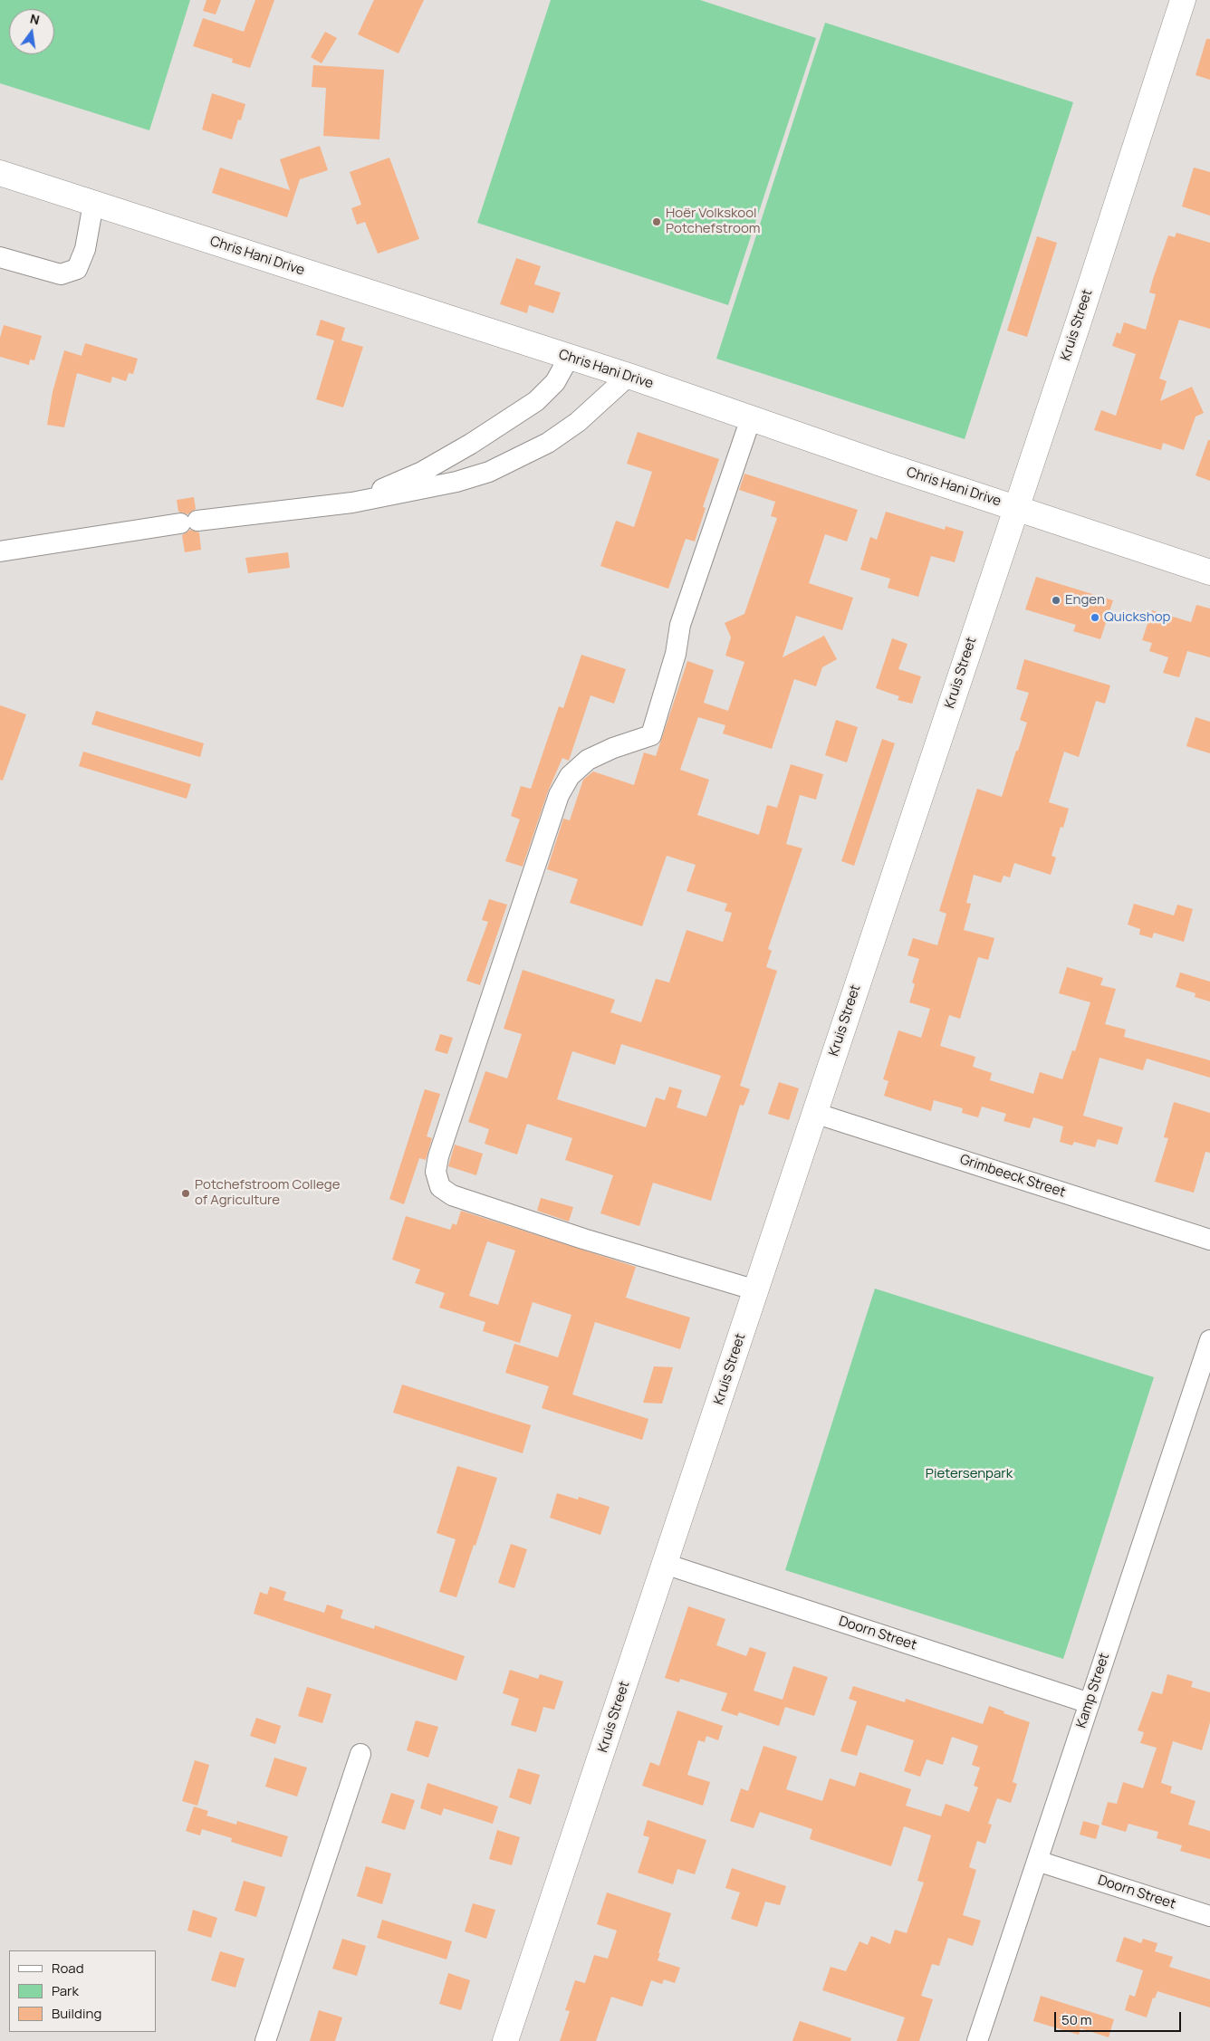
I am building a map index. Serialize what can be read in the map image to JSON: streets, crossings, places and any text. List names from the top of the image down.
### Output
{
  "streets": {
    "street": [
      "Chris Hani Drive",
      "Kruis Street",
      "Grimbeeck Street",
      "Doorn Street",
      "Kamp Street"
    ]
  },
  "crossings": [
    ["Chris Hani Drive", "Kruis Street"],
    ["Kruis Street", "Grimbeeck Street"],
    ["Kruis Street", "Doorn Street"],
    ["Doorn Street", "Kamp Street"]
  ],
  "parks": ["Pietersenpark"],
  "places": [
    "Hoër Volkskool Potchefstroom",
    "Engen",
    "Quickshop",
    "Potchefstroom College of Agriculture"
  ],
  "legend": ["Road", "Park", "Building"],
  "scale_bar": "50 m",
  "north": "top"
}
